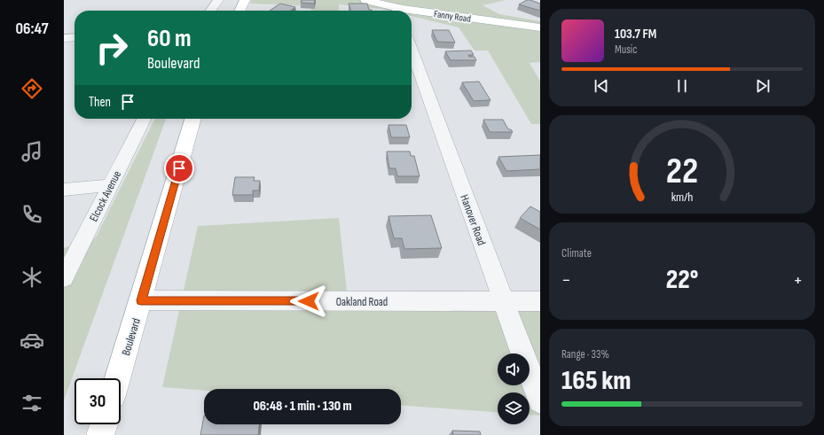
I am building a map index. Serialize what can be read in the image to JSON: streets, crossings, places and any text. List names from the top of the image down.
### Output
{
  "streets": {
    "main road": ["Fanny Road", "Boulevard"],
    "street": ["Elcock Avenue", "Hanover Road", "Oakland Road"]
  },
  "crossings": [
    ["Hanover Road", "Oakland Road"],
    ["Oakland Road", "Boulevard"]
  ],
  "page": {
    "tabs": "06:47",
    "turn": ["60 m", "Boulevard"],
    "song": ["103.7 FM", "Music"],
    "then": "Then",
    "tile": [
      "Climate",
      ["Range · 33%", "165 km"]
    ],
    "heat": ["−", "22°", "+"],
    "limit": "30",
    "trip": "06:48 · 1 min · 130 m",
    "gauge": ["22", "km/h"]
  }
}
